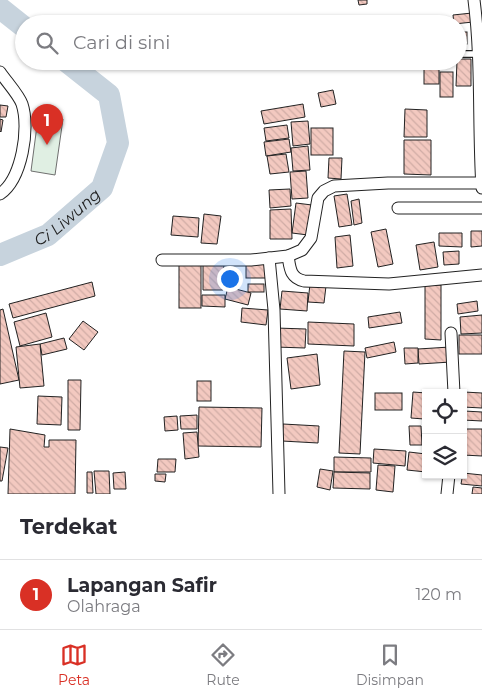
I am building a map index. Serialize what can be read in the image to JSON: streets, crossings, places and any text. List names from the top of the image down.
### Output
{
  "water": ["Ci Liwung"],
  "page": {
    "search": "Cari di sini",
    "pins": "1",
    "heading": "Terdekat",
    "list": [
      {
        "mark": "1",
        "name": "Lapangan Safir",
        "note": "Olahraga",
        "value": "120 m"
      }
    ],
    "nav": ["Peta", "Rute", "Disimpan"]
  }
}
